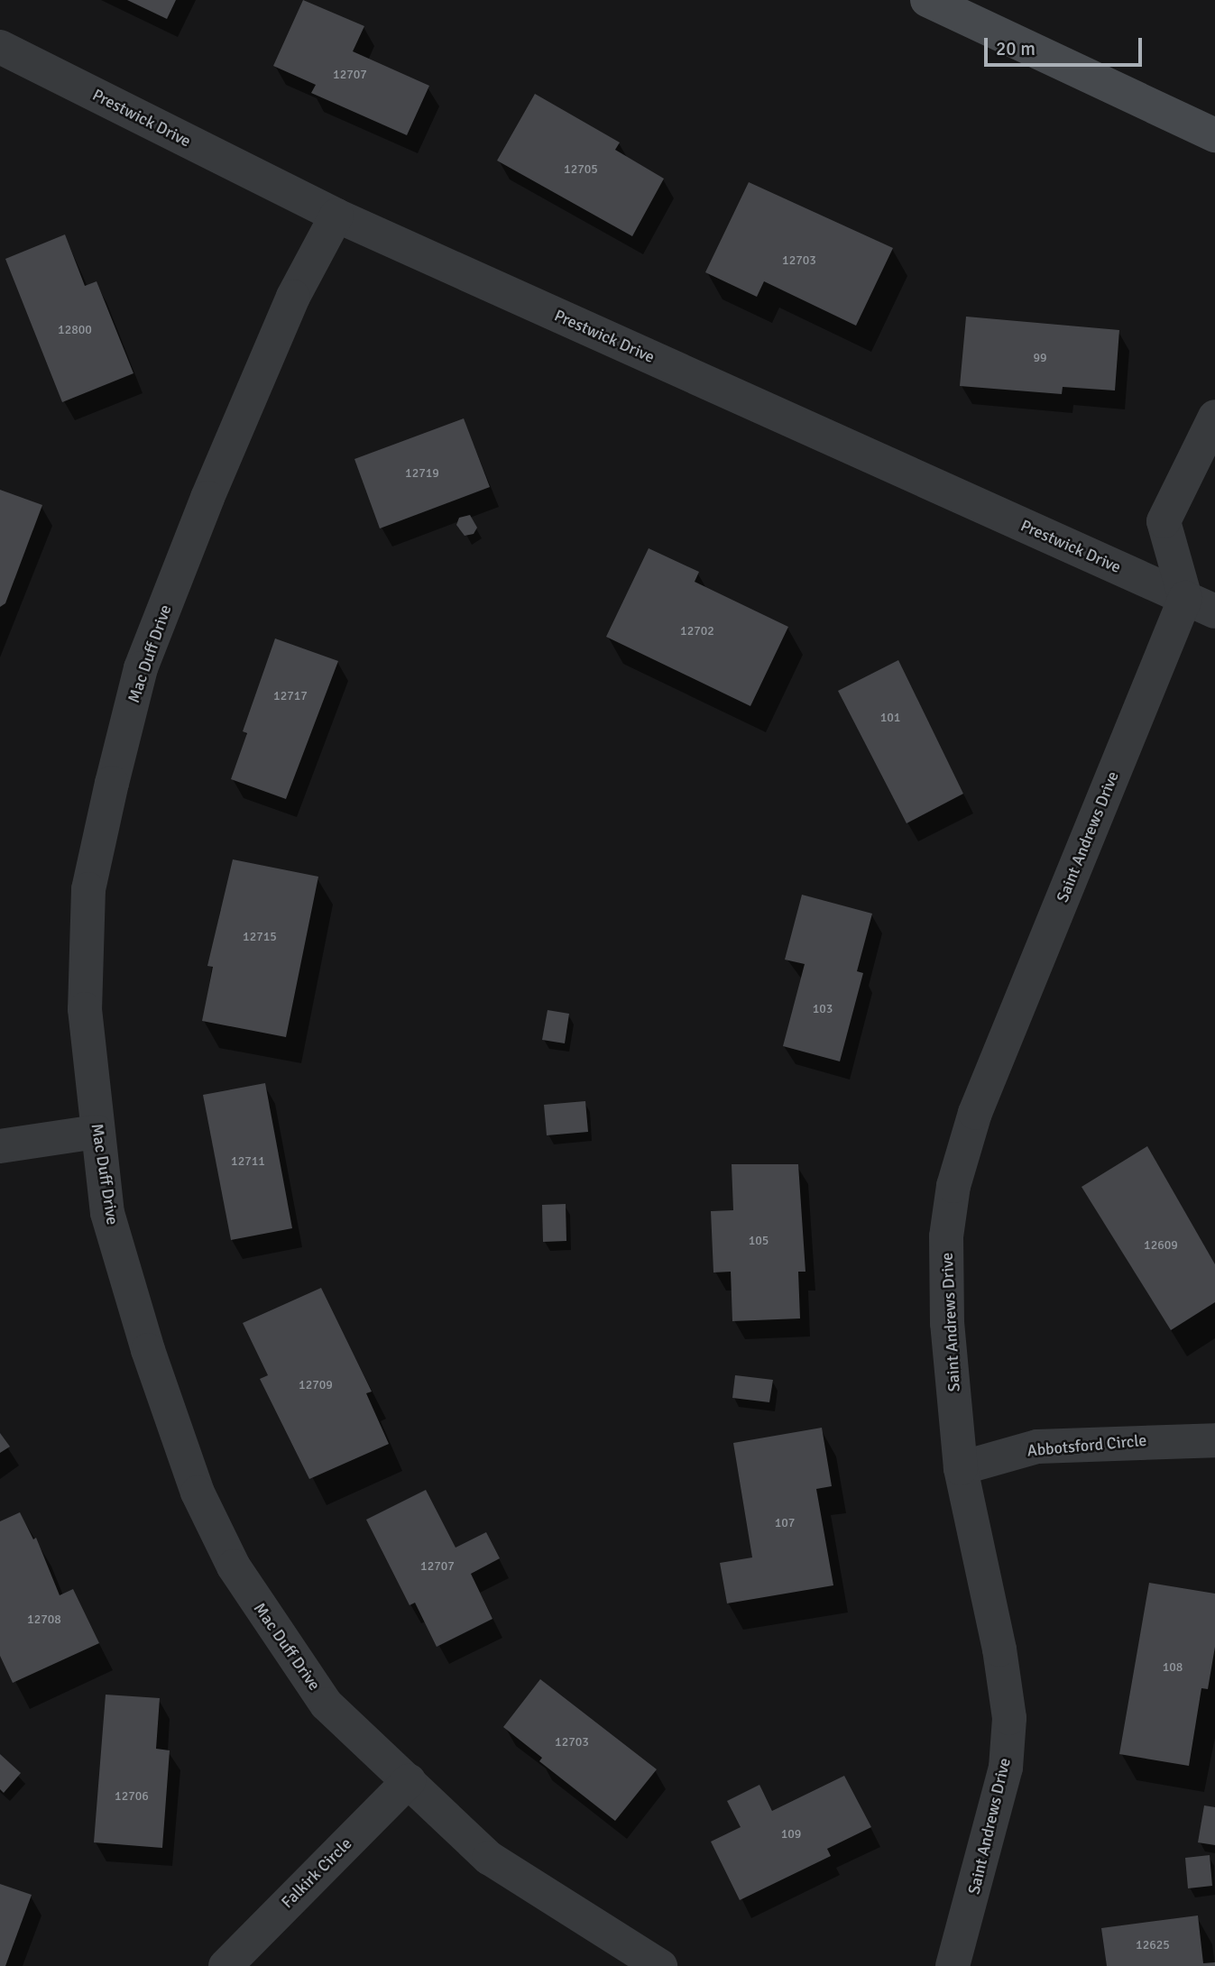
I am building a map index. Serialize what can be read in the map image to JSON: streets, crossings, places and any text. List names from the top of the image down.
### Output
{
  "streets": {
    "street": [
      "Prestwick Drive",
      "Mac Duff Drive",
      "Saint Andrews Drive",
      "Abbotsford Circle",
      "Falkirk Circle"
    ]
  },
  "crossings": [
    ["Prestwick Drive", "Mac Duff Drive"],
    ["Prestwick Drive", "Saint Andrews Drive"],
    ["Mac Duff Drive", "Falkirk Circle"],
    ["Saint Andrews Drive", "Abbotsford Circle"]
  ],
  "house_numbers": [
    "12707",
    "12705",
    "12703",
    "12800",
    "99",
    "12719",
    "12702",
    "12717",
    "101",
    "12715",
    "103",
    "12711",
    "105",
    "12609",
    "12709",
    "107",
    "12707",
    "12708",
    "108",
    "12703",
    "12706",
    "109",
    "12625"
  ],
  "scale_bar": "20 m"
}
